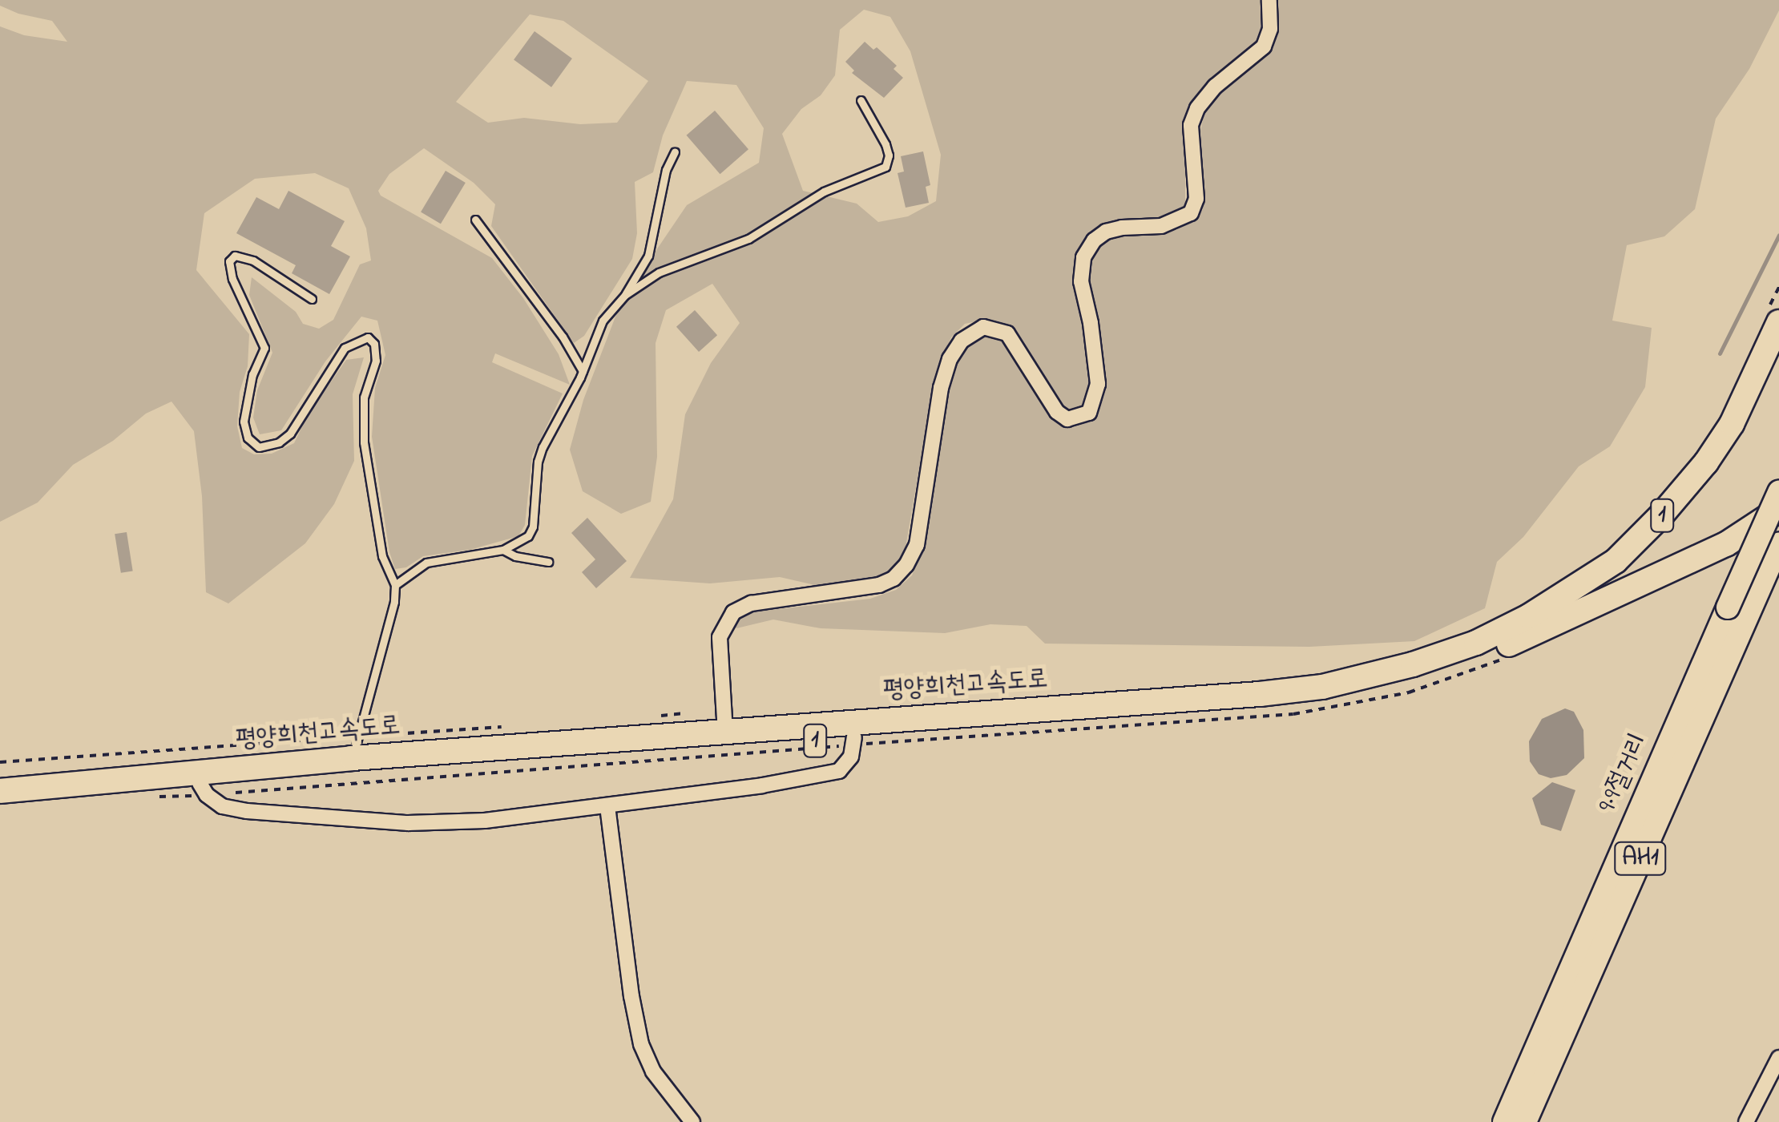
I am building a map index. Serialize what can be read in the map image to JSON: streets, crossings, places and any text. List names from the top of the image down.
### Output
{
  "streets": {
    "highway": [
      "1",
      "평양희천고속도로",
      "9·9절거리",
      "AH1"
    ]
  }
}
